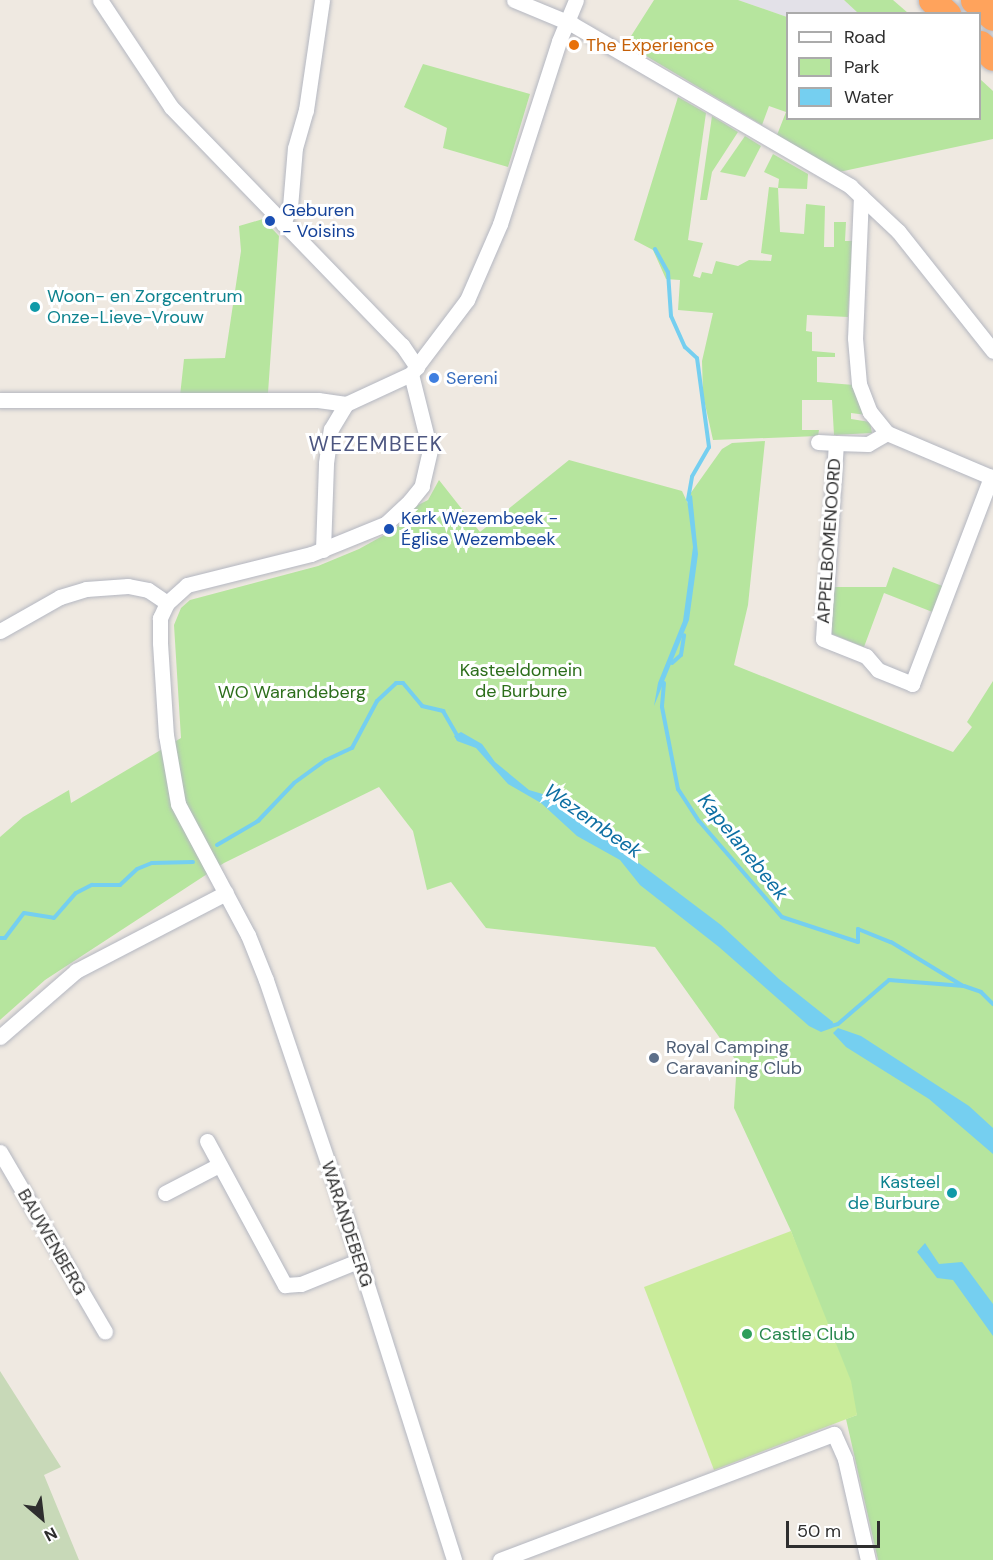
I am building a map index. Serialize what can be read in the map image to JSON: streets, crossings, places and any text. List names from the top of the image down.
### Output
{
  "streets": {
    "street": ["APPELBOMENOORD", "WARANDEBERG", "BAUWENBERG"]
  },
  "districts": ["WEZEMBEEK"],
  "water": ["Wezembeek", "Kapelanebeek"],
  "parks": ["Kasteeldomein de Burbure", "WO Warandeberg"],
  "places": [
    "The Experience",
    "Geburen - Voisins",
    "Woon- en Zorgcentrum Onze-Lieve-Vrouw",
    "Sereni",
    "Kerk Wezembeek - Église Wezembeek",
    "Royal Camping Caravaning Club",
    "Kasteel de Burbure",
    "Castle Club"
  ],
  "legend": ["Road", "Park", "Water"],
  "scale_bar": "50 m",
  "north": "bottom right"
}
